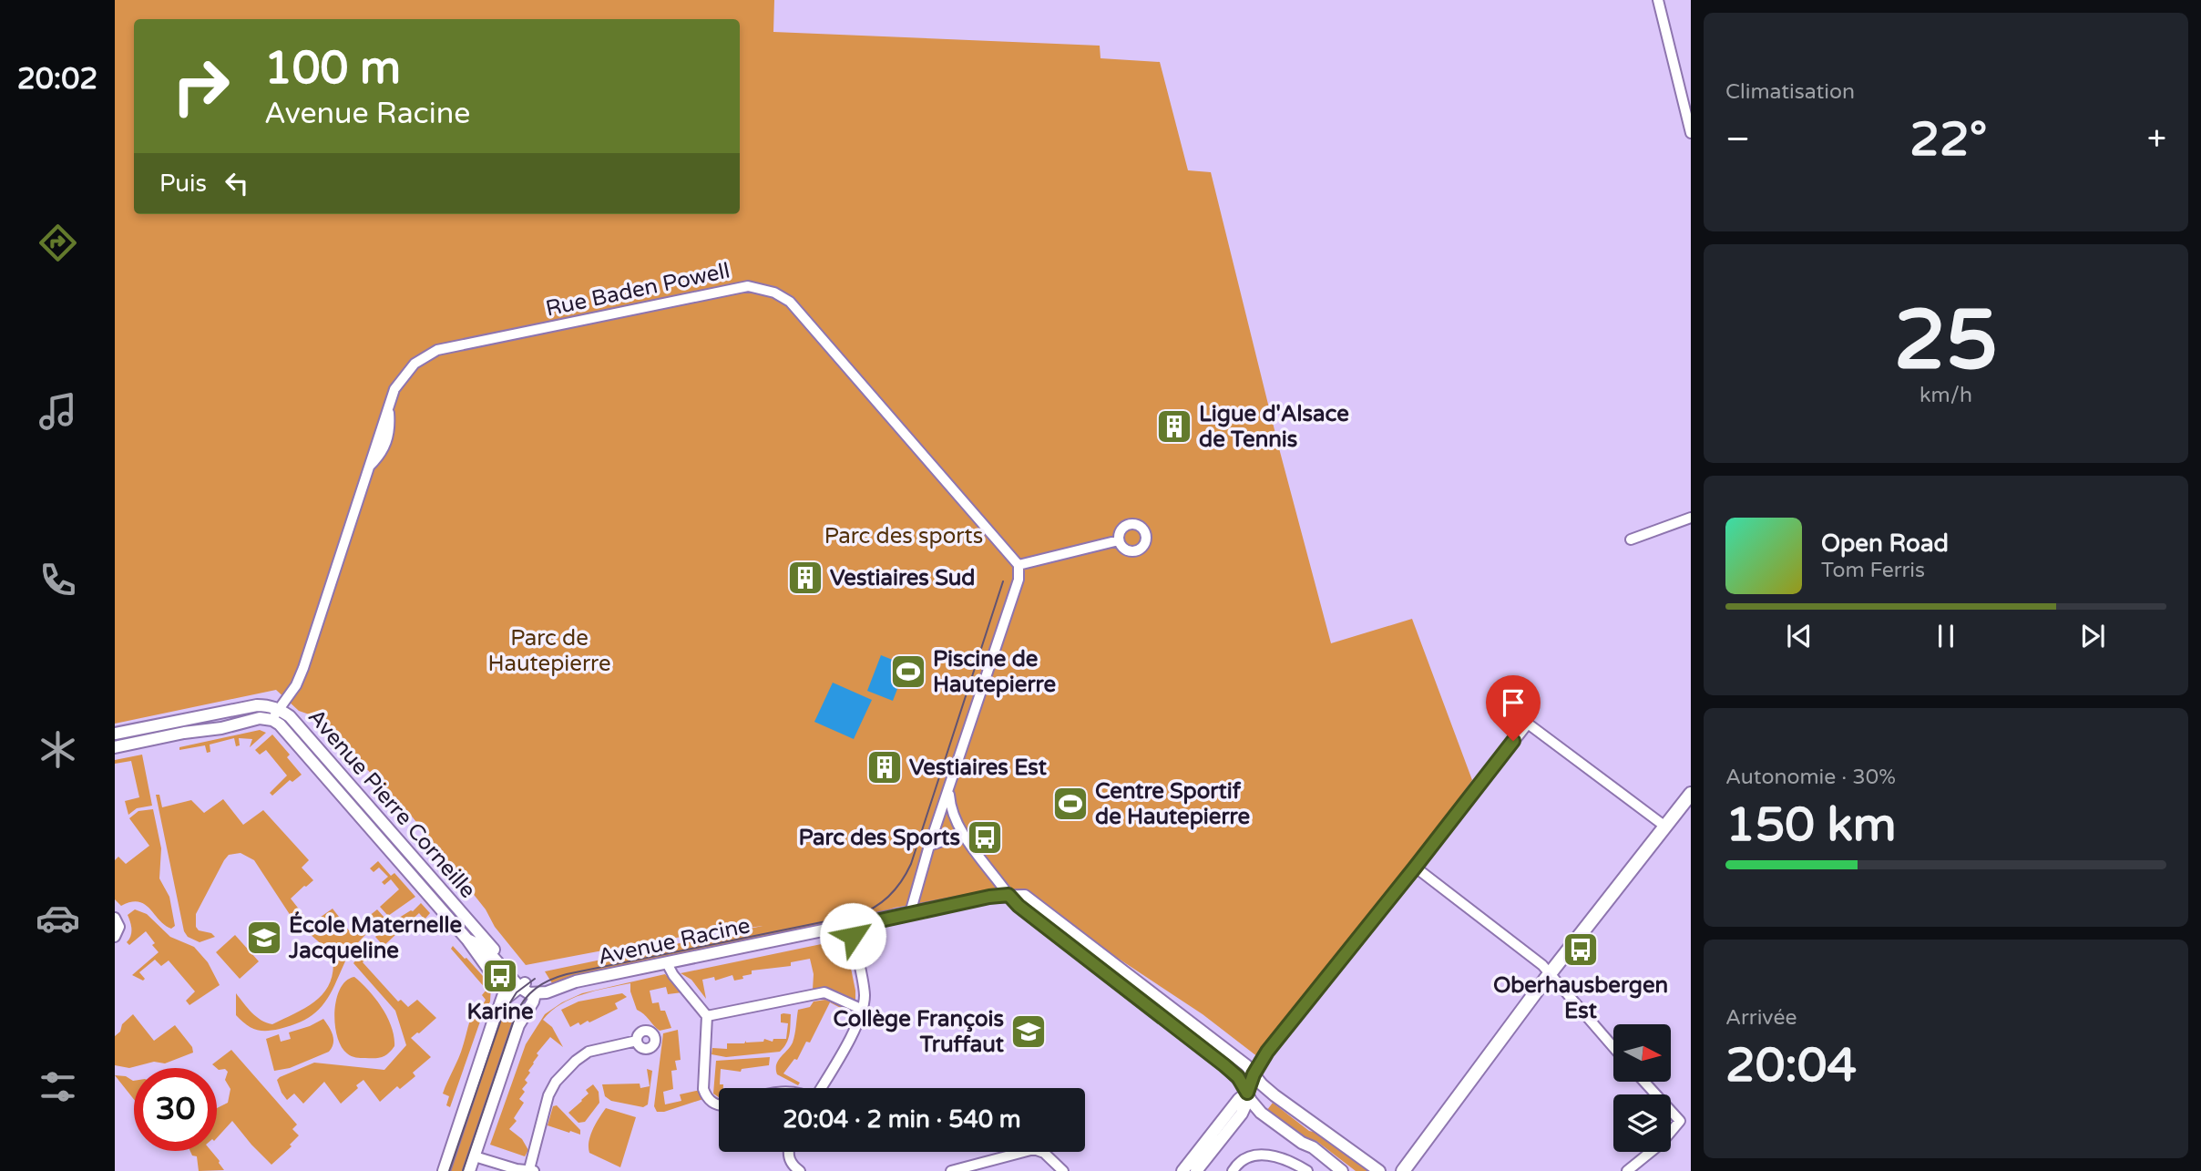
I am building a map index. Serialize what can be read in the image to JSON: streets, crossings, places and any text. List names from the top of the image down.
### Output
{
  "streets": {
    "street": ["Rue Baden Powell", "Avenue Pierre Corneille", "Avenue Racine"]
  },
  "crossings": [
    ["Rue Baden Powell", "Avenue Pierre Corneille"],
    ["Avenue Pierre Corneille", "Avenue Racine"]
  ],
  "parks": ["Parc des sports", "Parc de Hautepierre"],
  "places": {
    "building": ["Ligue d'Alsace de Tennis", "Vestiaires Sud", "Vestiaires Est"],
    "sports": ["Piscine de Hautepierre", "Centre Sportif de Hautepierre"],
    "bus stop": ["Parc des Sports", "Oberhausbergen Est", "Karine"],
    "school or university": ["École Maternelle Jacqueline", "Collège François Truffaut"]
  },
  "north": "right",
  "page": {
    "tabs": "20:02",
    "tile": [
      "Climatisation",
      ["25", "km/h"],
      ["Autonomie · 30%", "150 km"],
      ["Arrivée", "20:04"]
    ],
    "turn": ["100 m", "Avenue Racine"],
    "heat": ["−", "22°", "+"],
    "then": "Puis",
    "song": ["Open Road", "Tom Ferris"],
    "limit": "30",
    "trip": "20:04 · 2 min · 540 m"
  }
}
